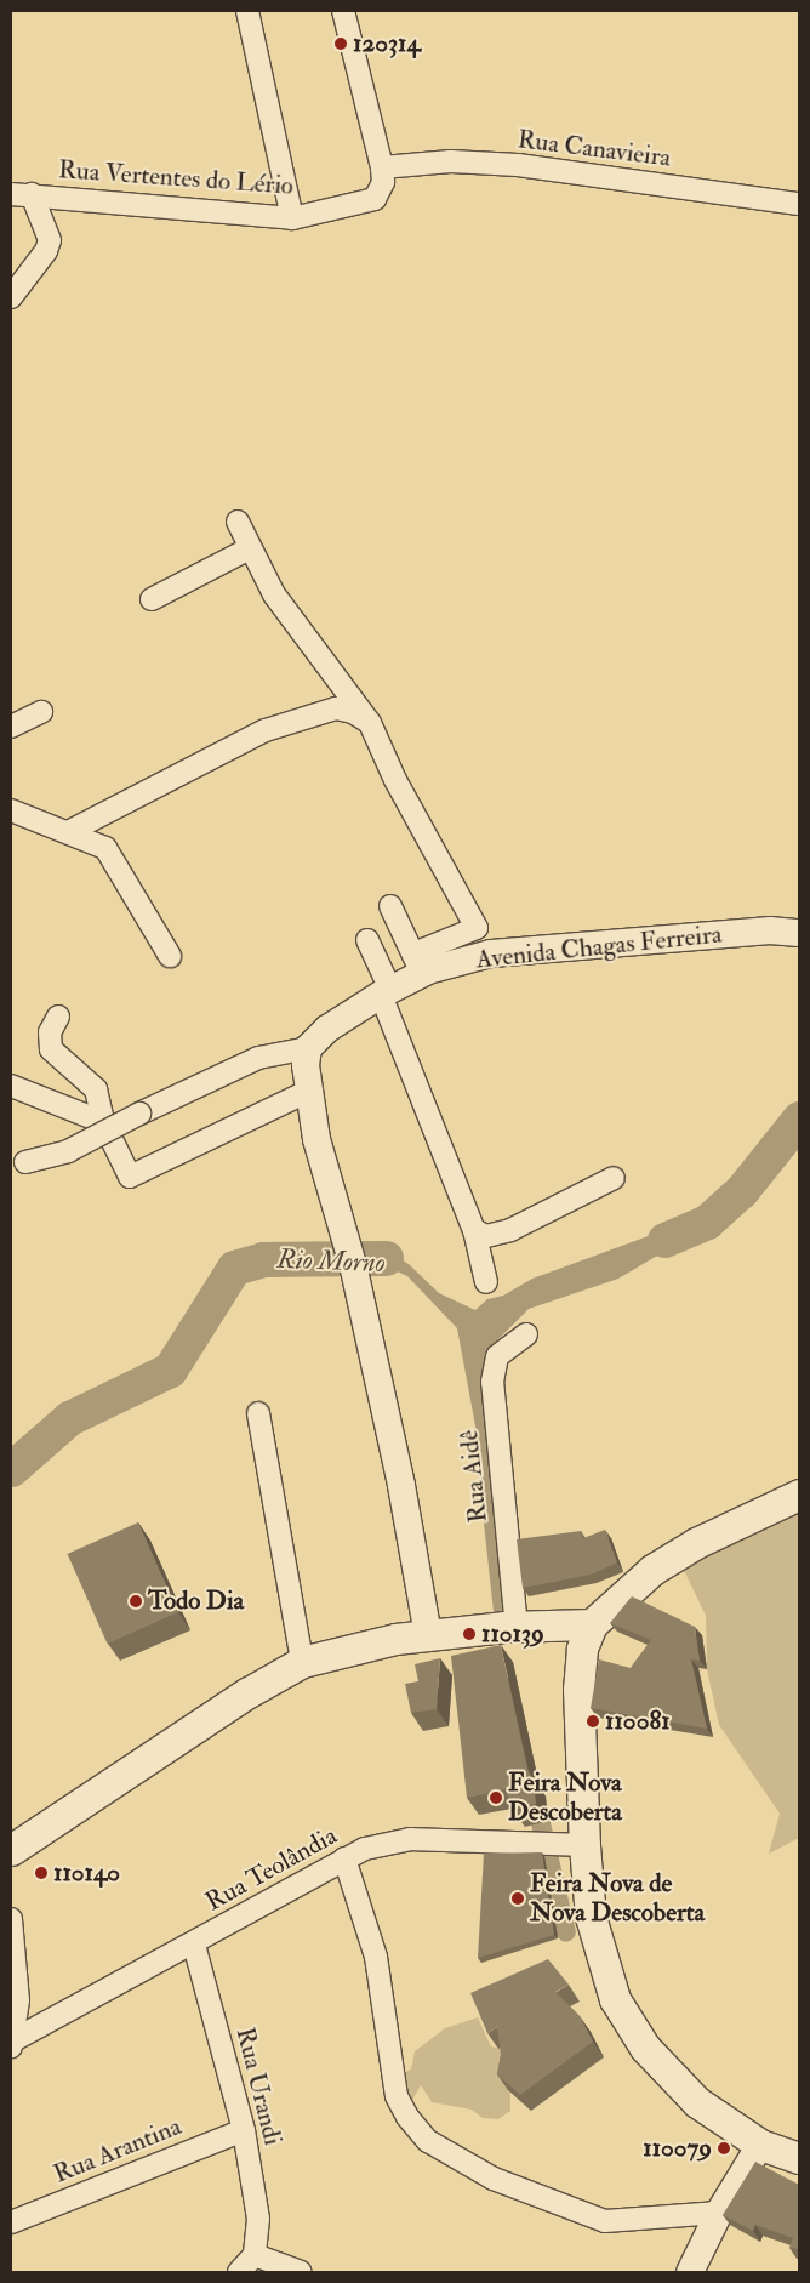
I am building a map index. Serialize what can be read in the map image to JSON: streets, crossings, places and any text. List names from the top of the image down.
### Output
{
  "streets": {
    "street": [
      "Rua Canavieira",
      "Rua Vertentes do Lério",
      "Avenida Chagas Ferreira",
      "Rua Aidê",
      "Rua Teolândia",
      "Rua Urandi",
      "Rua Arantina"
    ]
  },
  "crossings": [
    ["Rua Canavieira", "Rua Vertentes do Lério"],
    ["Rua Teolândia", "Rua Urandi"],
    ["Rua Urandi", "Rua Arantina"]
  ],
  "water": ["Rio Morno"],
  "places": [
    "120314",
    "Todo Dia",
    "110139",
    "110081",
    "Feira Nova Descoberta",
    "110140",
    "Feira Nova de Nova Descoberta",
    "110079"
  ]
}
